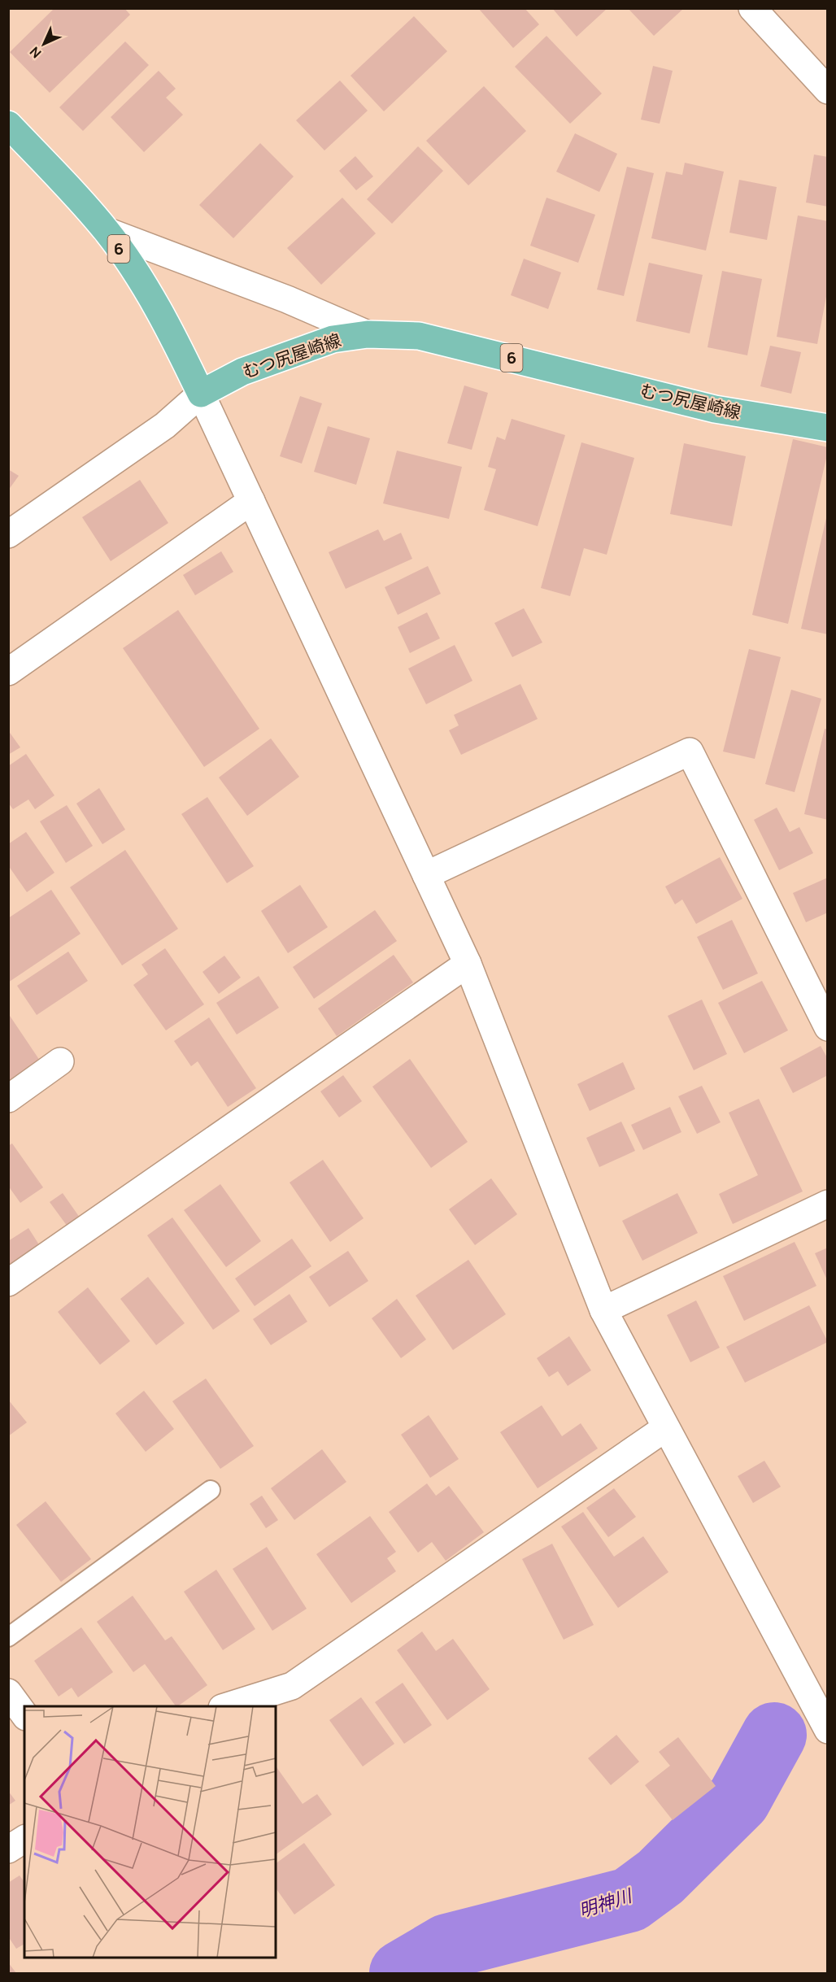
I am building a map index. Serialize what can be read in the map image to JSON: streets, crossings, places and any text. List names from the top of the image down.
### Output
{
  "streets": {
    "main road": ["6", "むつ尻屋崎線"]
  },
  "crossings": [
    ["6", "むつ尻屋崎線"]
  ],
  "water": ["明神川"],
  "north": "bottom left"
}
